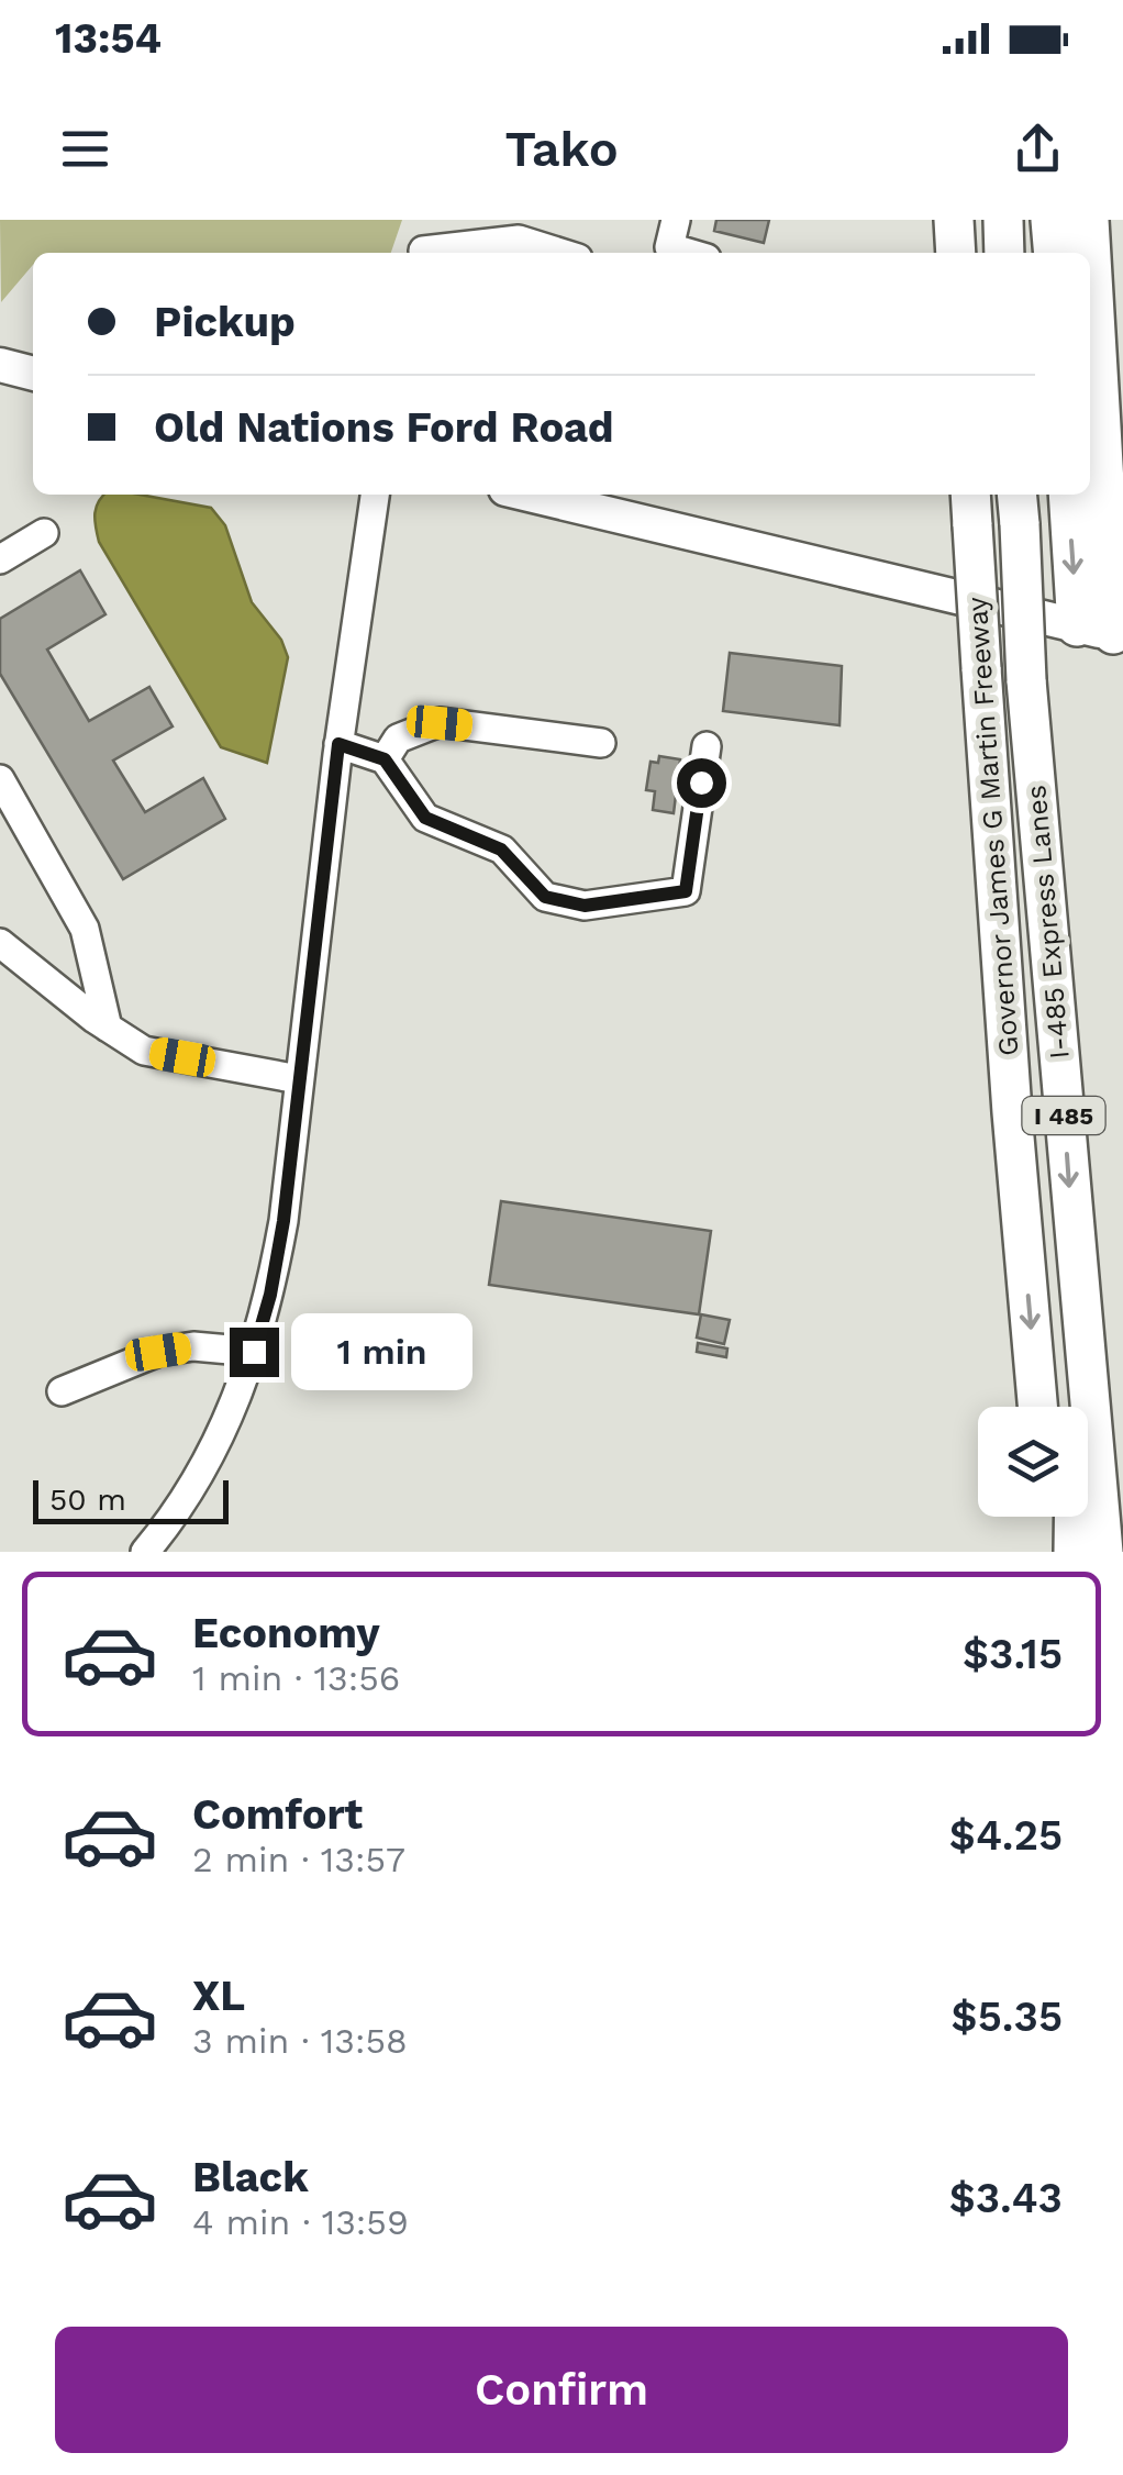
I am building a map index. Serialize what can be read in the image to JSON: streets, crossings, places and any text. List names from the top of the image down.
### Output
{
  "streets": {
    "highway": ["Governor James G Martin Freeway", "I-485 Express Lanes", "I 485"]
  },
  "scale_bar": "50 m",
  "page": {
    "status": "13:54",
    "header": "Tako",
    "banner": ["Pickup", "Old Nations Ford Road"],
    "bubble": "1 min",
    "scale": "50 m",
    "list": [
      {
        "name": "Economy",
        "note": "1 min · 13:56",
        "value": "$3.15"
      },
      {
        "name": "Comfort",
        "note": "2 min · 13:57",
        "value": "$4.25"
      },
      {
        "name": "XL",
        "note": "3 min · 13:58",
        "value": "$5.35"
      },
      {
        "name": "Black",
        "note": "4 min · 13:59",
        "value": "$3.43"
      }
    ],
    "buttons": "Confirm"
  }
}
